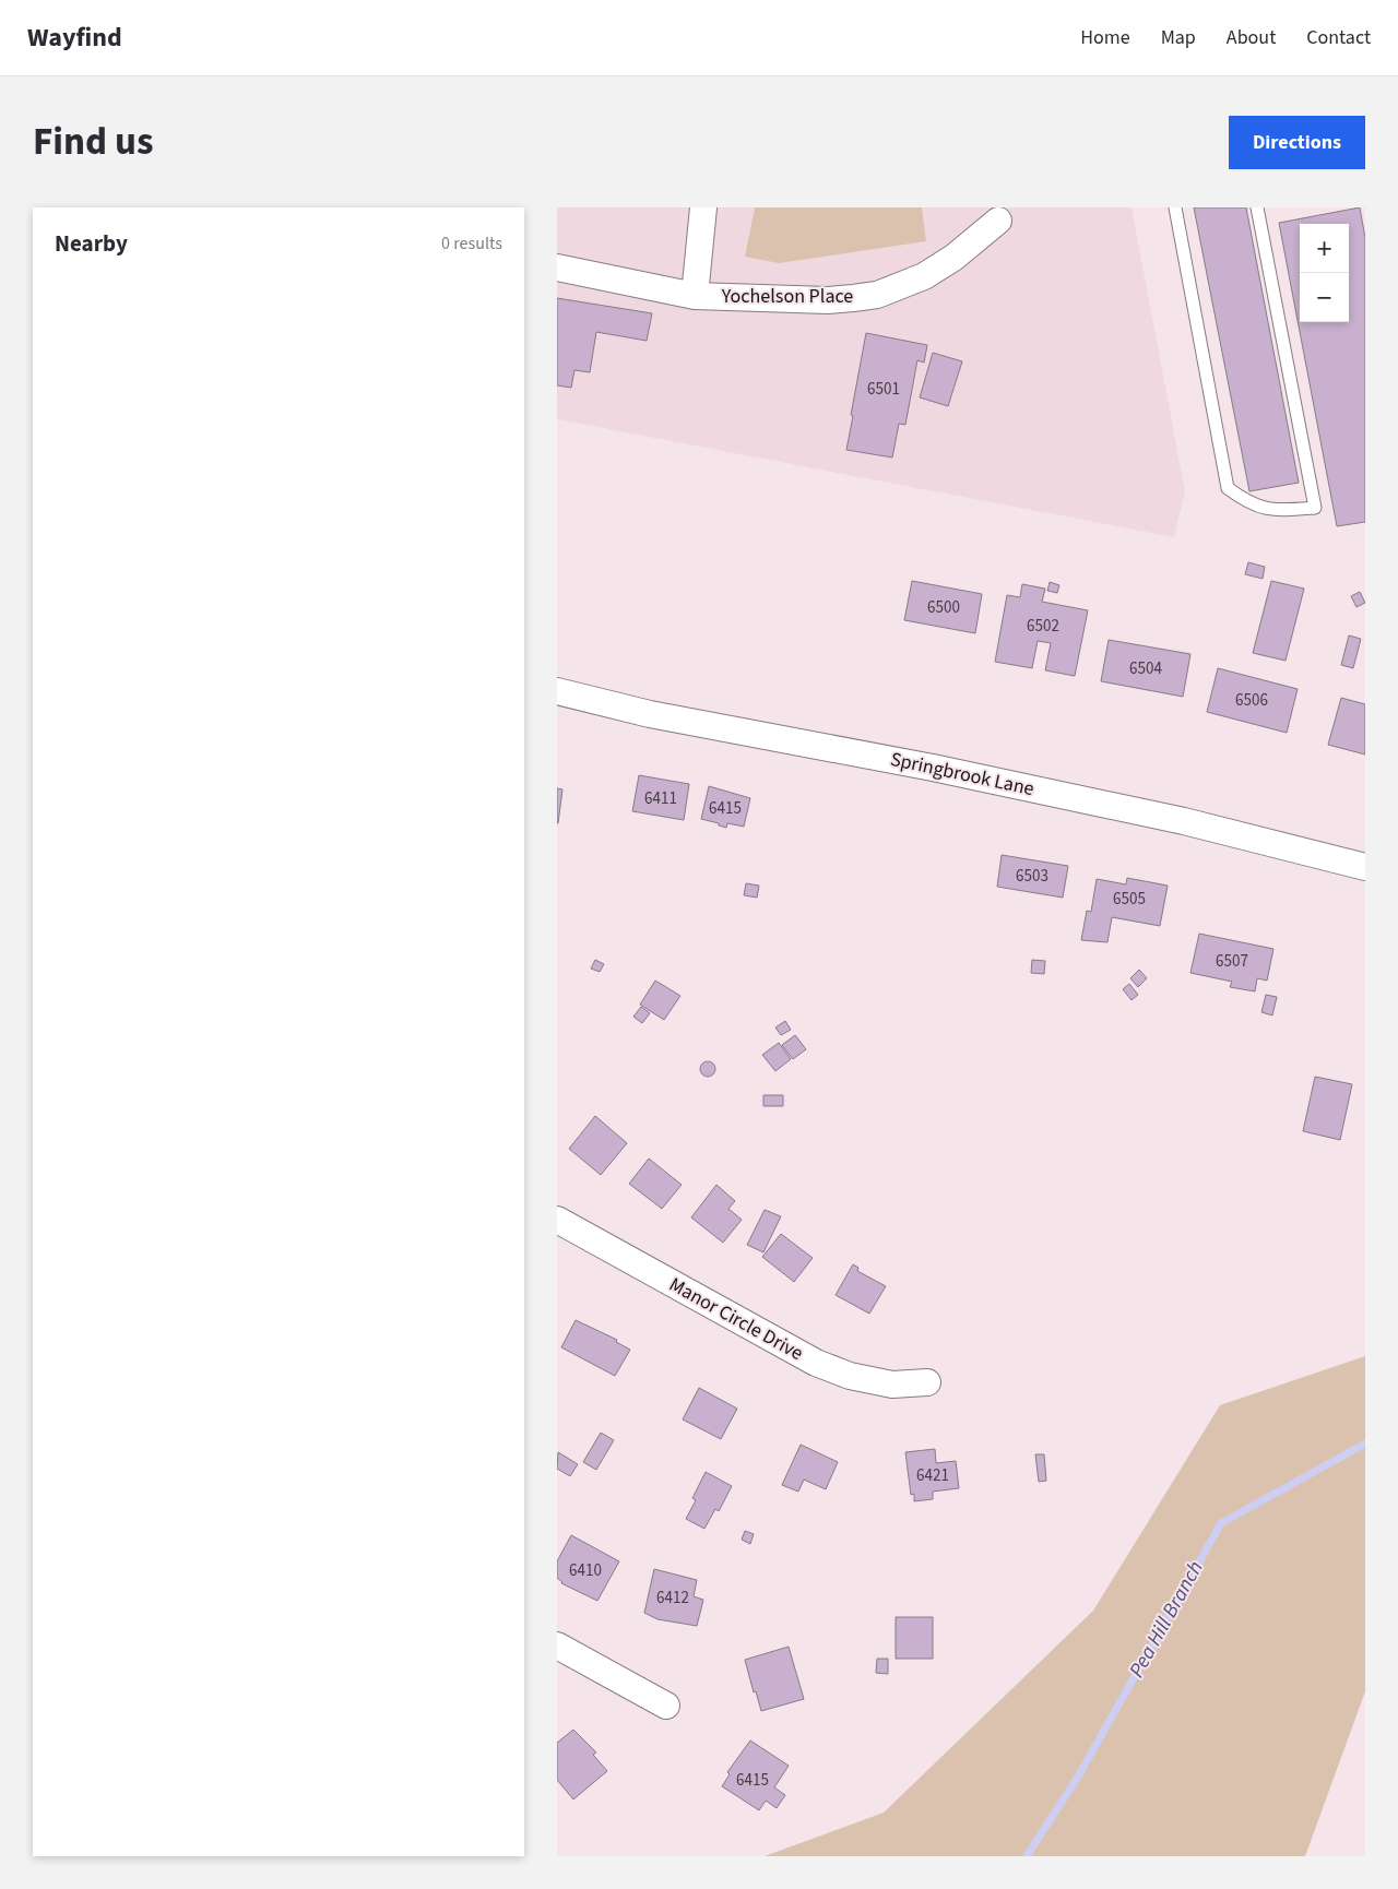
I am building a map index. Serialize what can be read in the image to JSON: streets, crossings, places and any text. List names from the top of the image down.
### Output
{
  "streets": {
    "street": ["Yochelson Place", "Springbrook Lane", "Manor Circle Drive"]
  },
  "water": ["Pea Hill Branch"],
  "house_numbers": [
    "6501",
    "6500",
    "6502",
    "6504",
    "6506",
    "6411",
    "6415",
    "6503",
    "6505",
    "6507",
    "6421",
    "6410",
    "6412",
    "6415"
  ],
  "page": {
    "header": "Wayfind",
    "nav": [
      "Home",
      "Map",
      "About",
      "Contact"
    ],
    "title": "Find us",
    "buttons": "Directions",
    "heading": ["Nearby", "0 results"],
    "map_buttons": ["+", "−"]
  }
}
